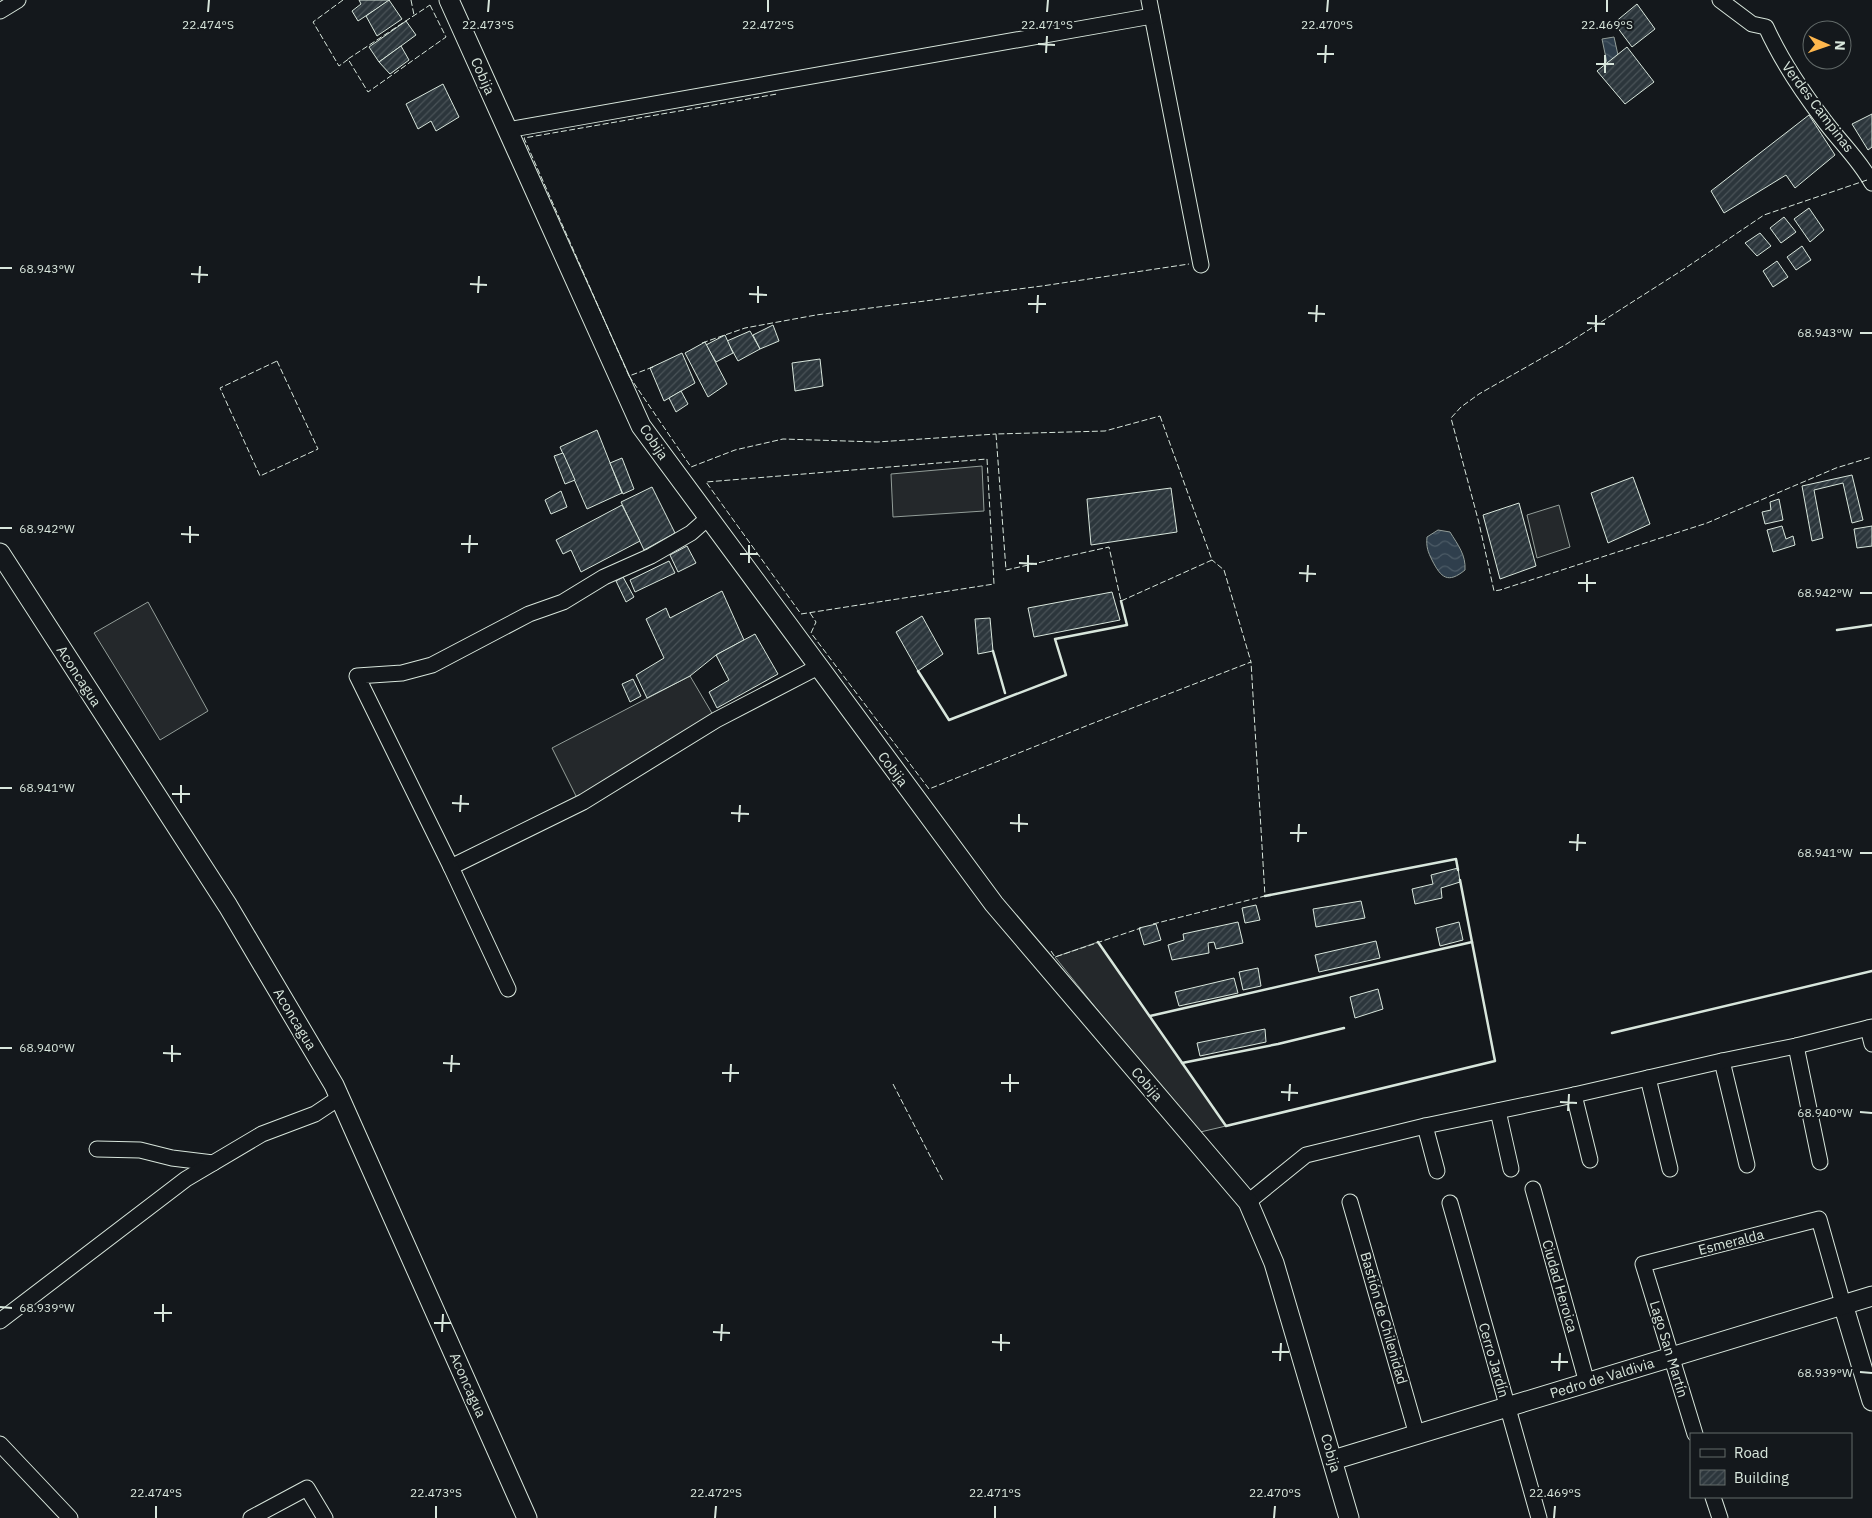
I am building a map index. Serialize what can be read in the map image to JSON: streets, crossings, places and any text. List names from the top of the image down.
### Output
{
  "streets": {
    "street": [
      "Cobija",
      "Verdes Campinas",
      "Aconcagua",
      "Esmeralda",
      "Ciudad Heroica",
      "Bastión de Chilenidad",
      "Lago San Martín",
      "Cerro Jardín",
      "Pedro de Valdivia"
    ]
  },
  "crossings": [
    ["Cobija", "Pedro de Valdivia"],
    ["Esmeralda", "Lago San Martín"],
    ["Esmeralda", "Pedro de Valdivia"],
    ["Ciudad Heroica", "Pedro de Valdivia"],
    ["Bastión de Chilenidad", "Pedro de Valdivia"],
    ["Lago San Martín", "Pedro de Valdivia"],
    ["Cerro Jardín", "Pedro de Valdivia"]
  ],
  "legend": ["Road", "Building"],
  "north": "right",
  "coordinates": [
    "22.474°S",
    "22.473°S",
    "22.472°S",
    "22.471°S",
    "22.470°S",
    "22.469°S",
    "68.943°W",
    "68.942°W",
    "68.941°W",
    "68.940°W",
    "68.939°W"
  ]
}
